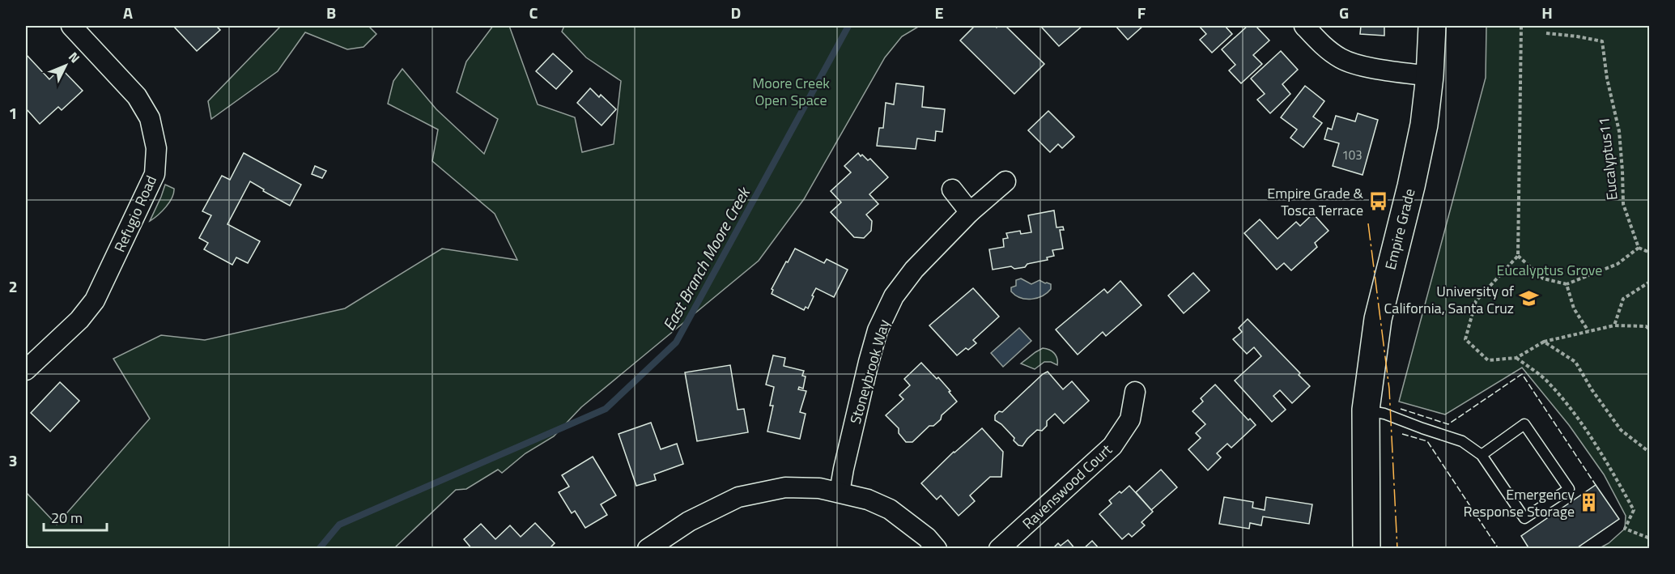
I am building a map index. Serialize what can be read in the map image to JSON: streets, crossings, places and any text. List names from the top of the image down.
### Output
{
  "streets": {
    "main road": ["Empire Grade"],
    "street": ["Refugio Road", "Stoneybrook Way", "Ravenswood Court"],
    "path": ["Eucalyptus11"]
  },
  "water": ["East Branch Moore Creek"],
  "parks": ["Moore Creek Open Space", "Eucalyptus Grove"],
  "places": {
    "bus stop": ["Empire Grade & Tosca Terrace"],
    "school or university": ["University of California, Santa Cruz"],
    "building": ["Emergency Response Storage"]
  },
  "house_numbers": ["103"],
  "scale_bar": "20 m",
  "north": "top right",
  "grid": {
    "columns": [
      "A",
      "B",
      "C",
      "D",
      "E",
      "F",
      "G",
      "H"
    ],
    "rows": ["1", "2", "3"]
  }
}
